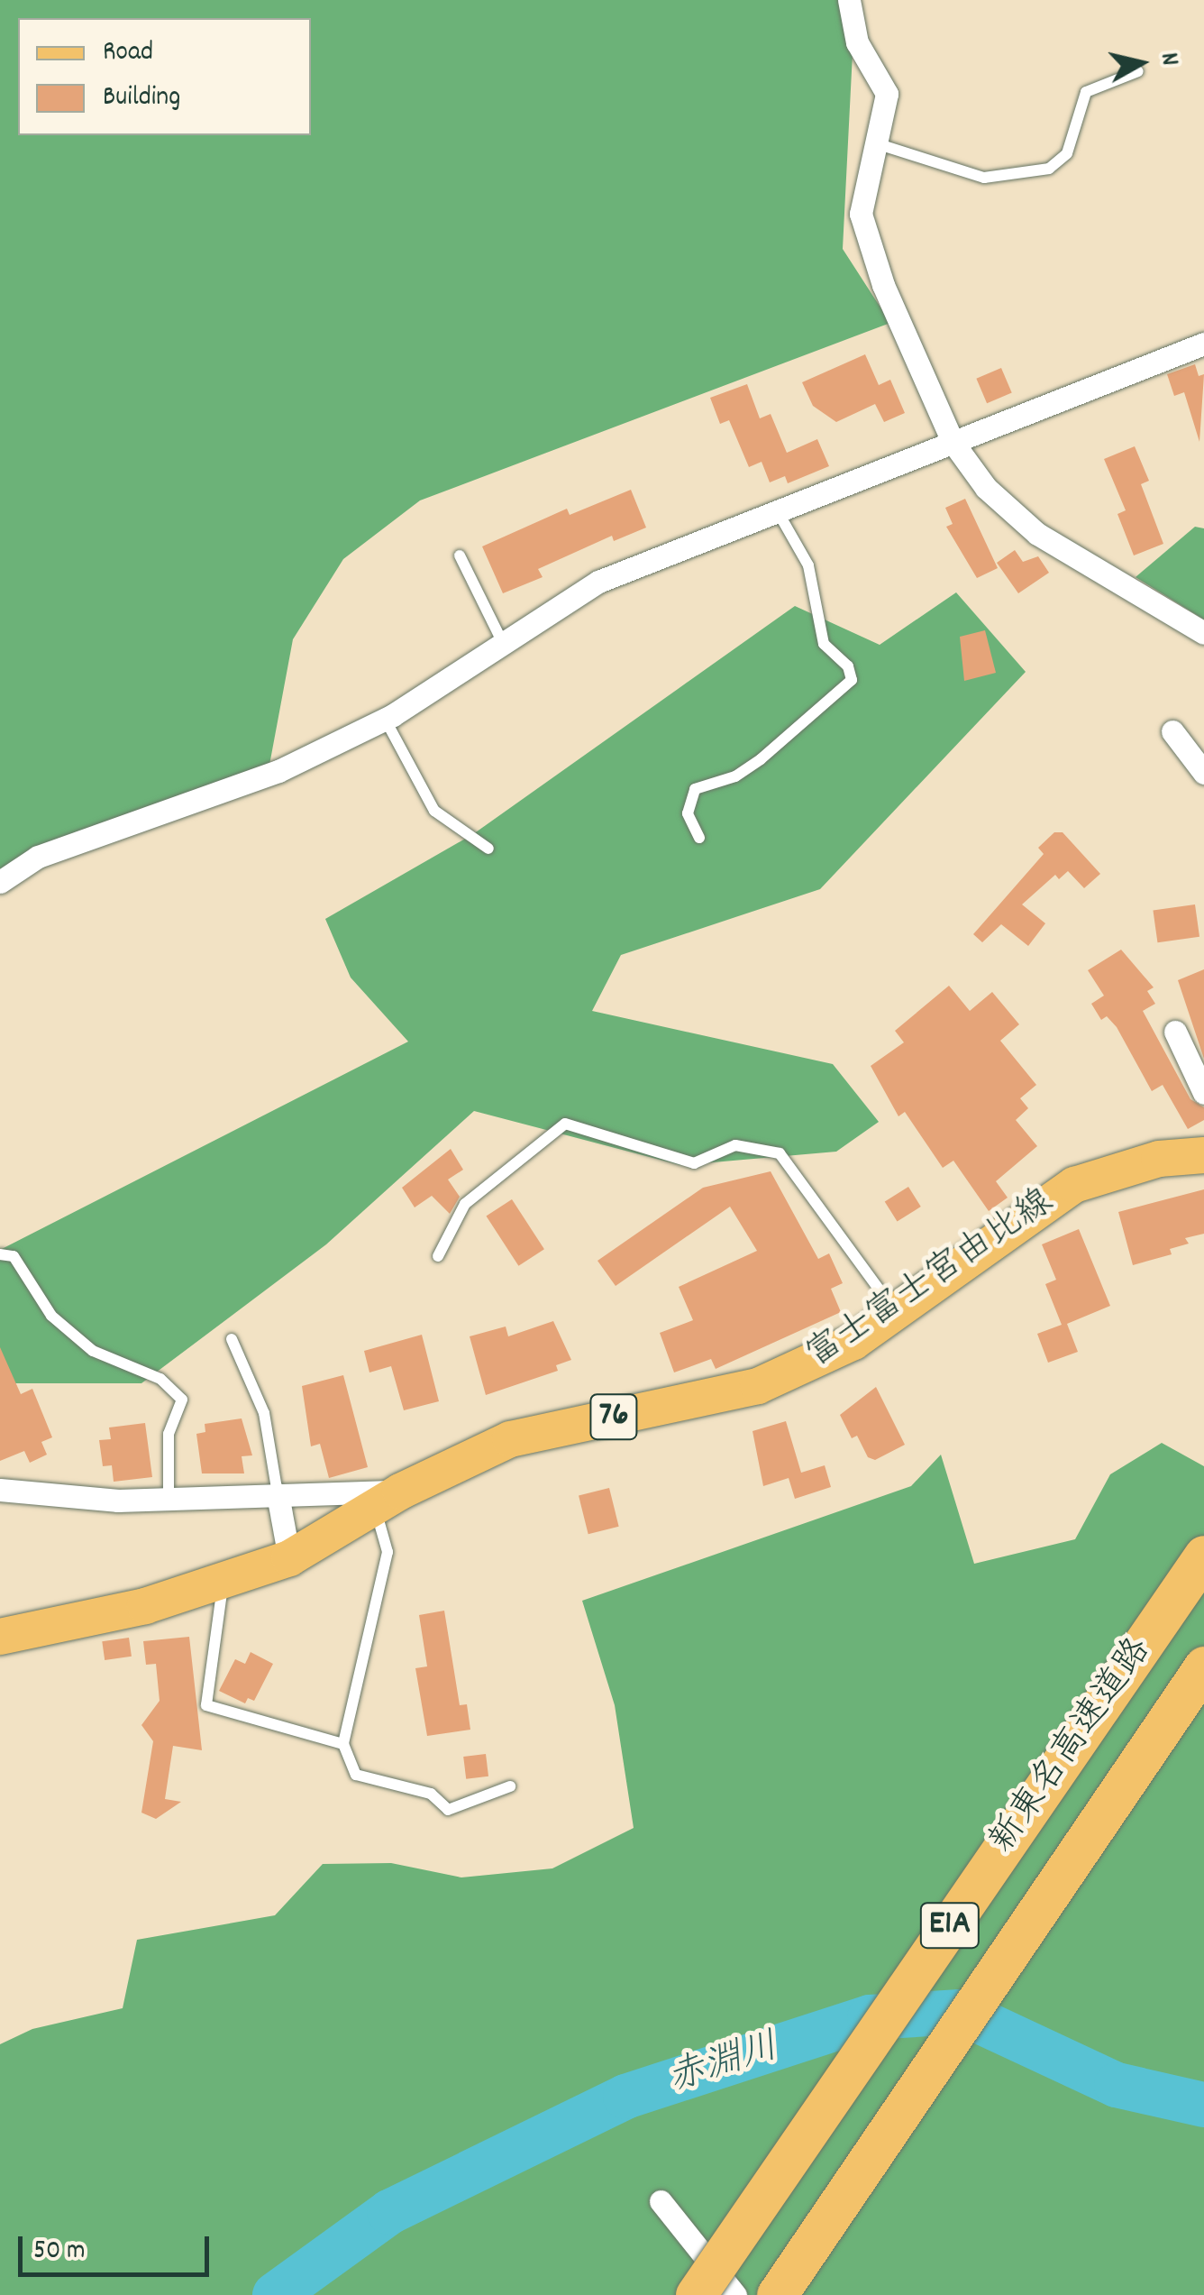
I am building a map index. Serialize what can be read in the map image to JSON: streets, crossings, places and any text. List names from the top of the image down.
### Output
{
  "streets": {
    "highway": ["新東名高速道路", "E1A"],
    "main road": ["富士富士宮由比線", "76"]
  },
  "water": ["赤淵川"],
  "legend": ["Road", "Building"],
  "scale_bar": "50 m",
  "north": "right"
}
